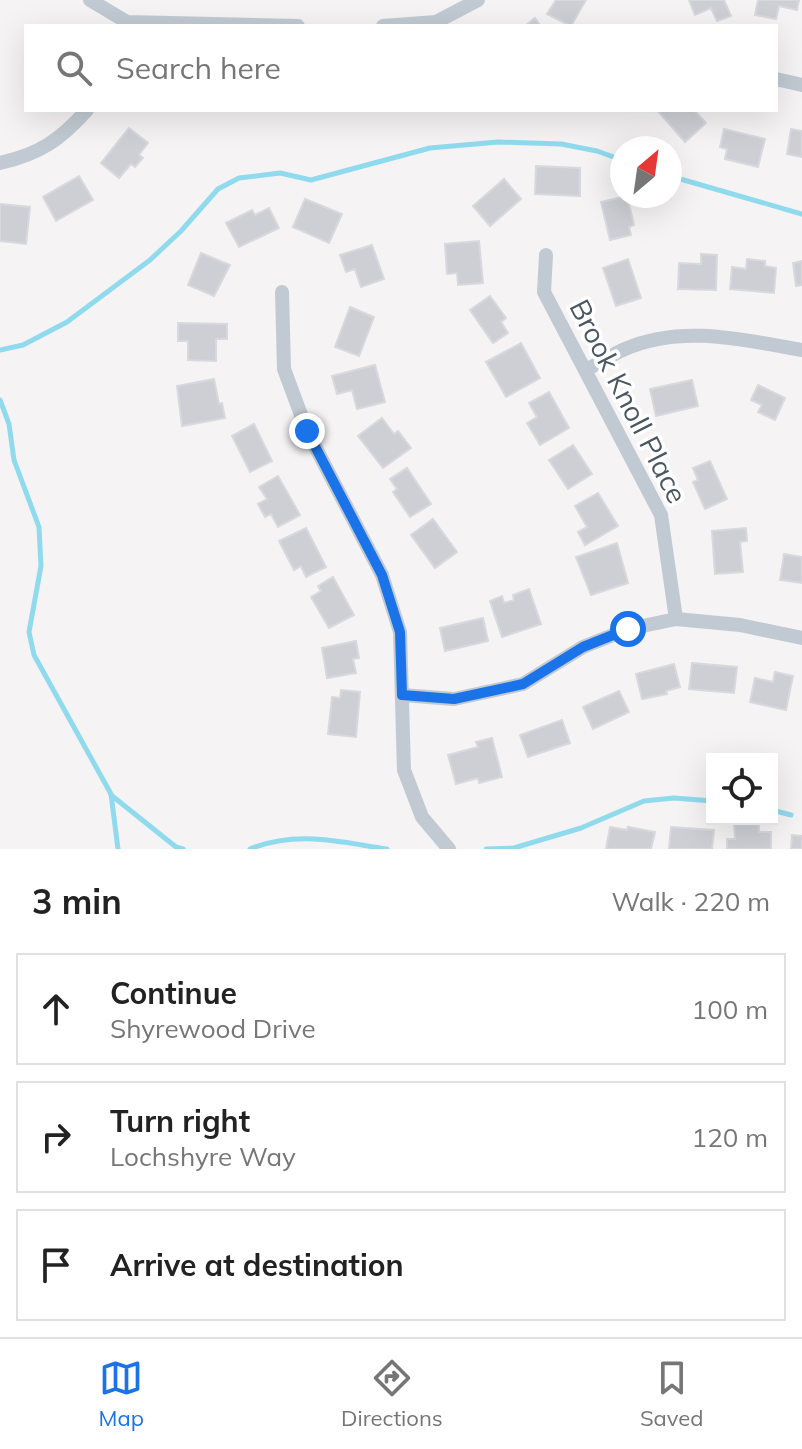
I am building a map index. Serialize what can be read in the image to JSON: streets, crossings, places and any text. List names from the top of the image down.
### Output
{
  "streets": {
    "street": ["Brook Knoll Place"]
  },
  "north": "top right",
  "page": {
    "search": "Search here",
    "heading": ["3 min", "Walk · 220 m"],
    "list": [
      ["Continue", "Shyrewood Drive", "100 m"],
      ["Turn right", "Lochshyre Way", "120 m"],
      "Arrive at destination"
    ],
    "nav": ["Map", "Directions", "Saved"]
  }
}
